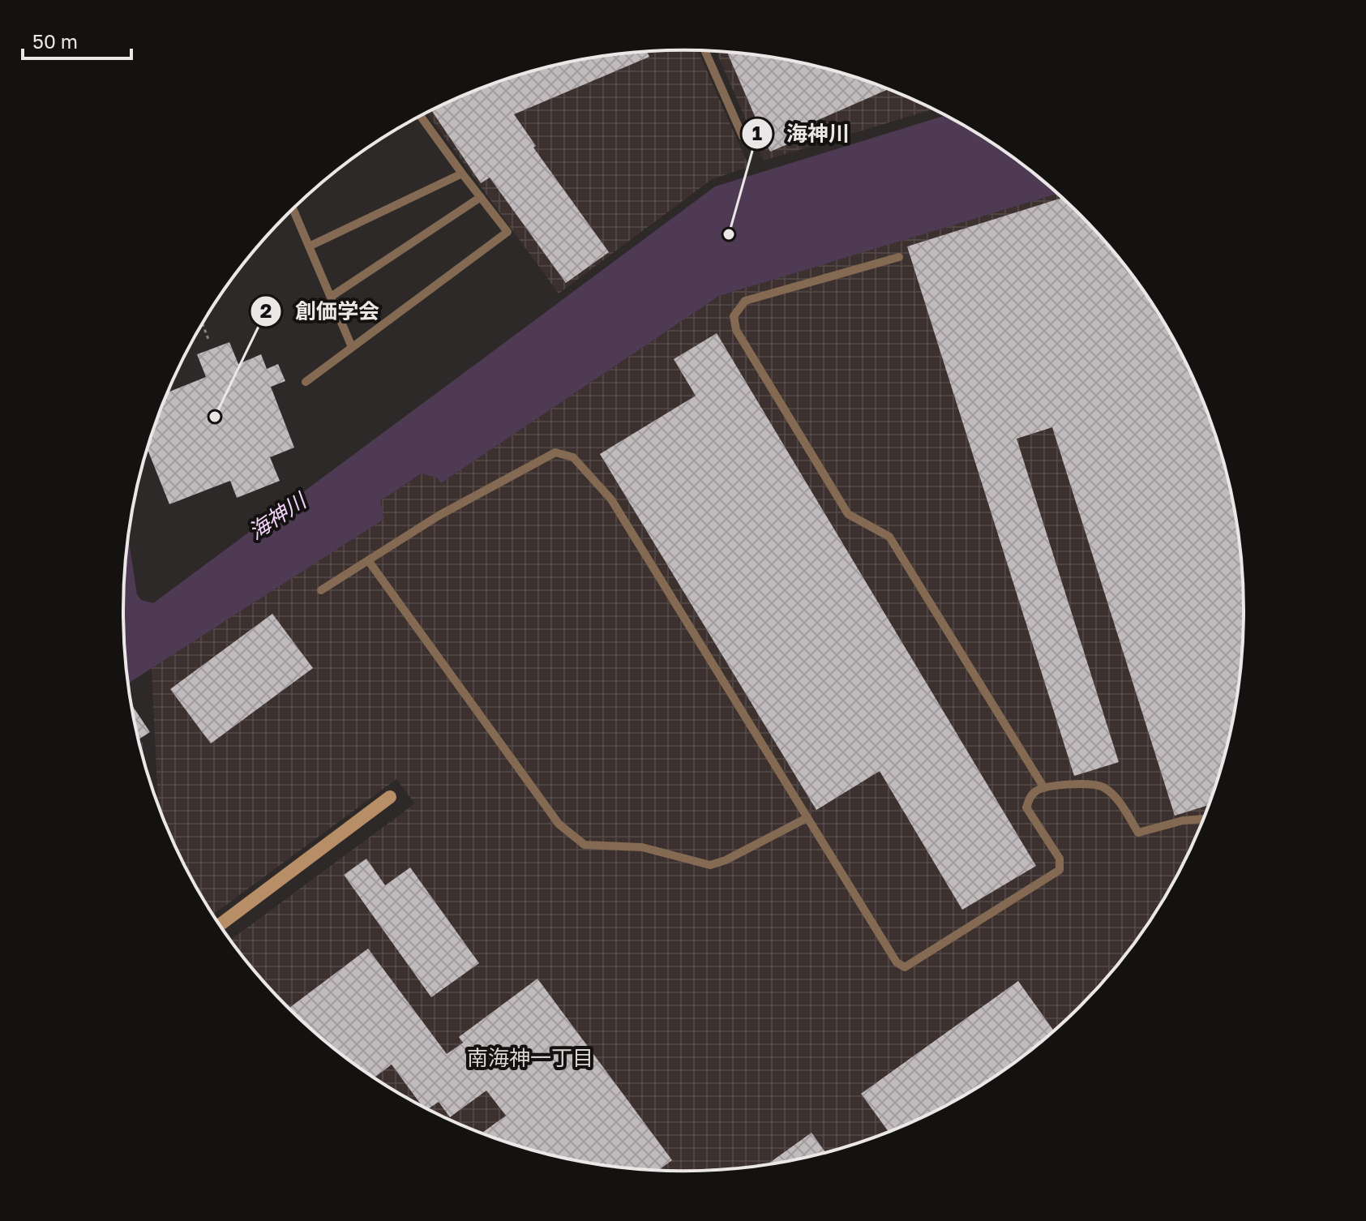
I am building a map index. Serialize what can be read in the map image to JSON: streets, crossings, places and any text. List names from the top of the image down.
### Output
{
  "districts": ["南海神一丁目"],
  "water": ["海神川"],
  "places": ["海神川", "創価学会"],
  "scale_bar": "50 m"
}
